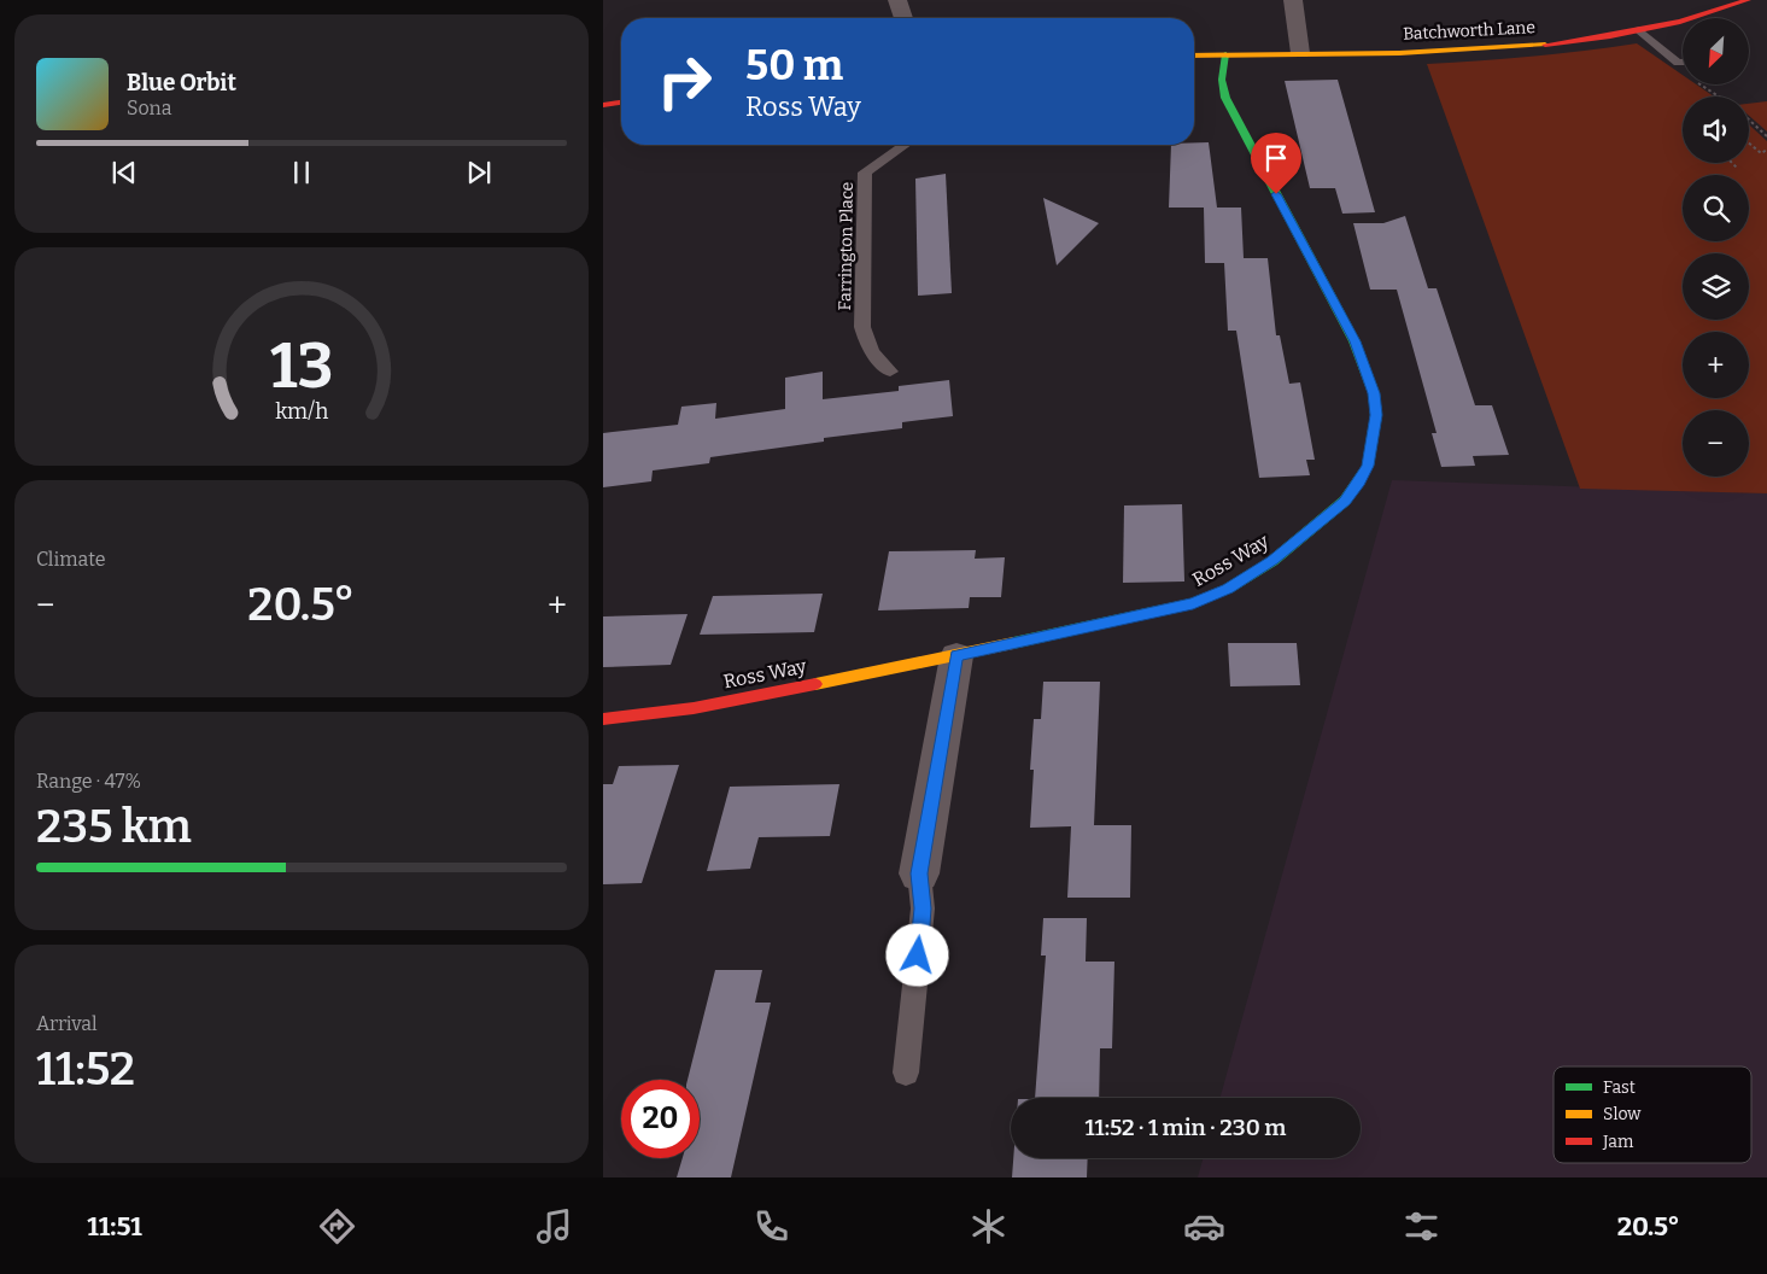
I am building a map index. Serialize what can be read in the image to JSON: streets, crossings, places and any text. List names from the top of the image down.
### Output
{
  "streets": {
    "street": ["Batchworth Lane", "Ross Way"],
    "lane": ["Farrington Place"]
  },
  "crossings": [
    ["Batchworth Lane", "Ross Way"]
  ],
  "legend": ["Fast", "Slow", "Jam"],
  "north": "bottom left",
  "page": {
    "map_buttons": ["+", "−"],
    "turn": ["50 m", "Ross Way"],
    "song": ["Blue Orbit", "Sona"],
    "tile": [
      "Climate",
      ["Range · 47%", "235 km"],
      ["Arrival", "11:52"]
    ],
    "heat": ["−", "20.5°", "+"],
    "limit": "20",
    "trip": "11:52 · 1 min · 230 m",
    "tabs": ["11:51", "20.5°"],
    "gauge": ["13", "km/h"]
  }
}
